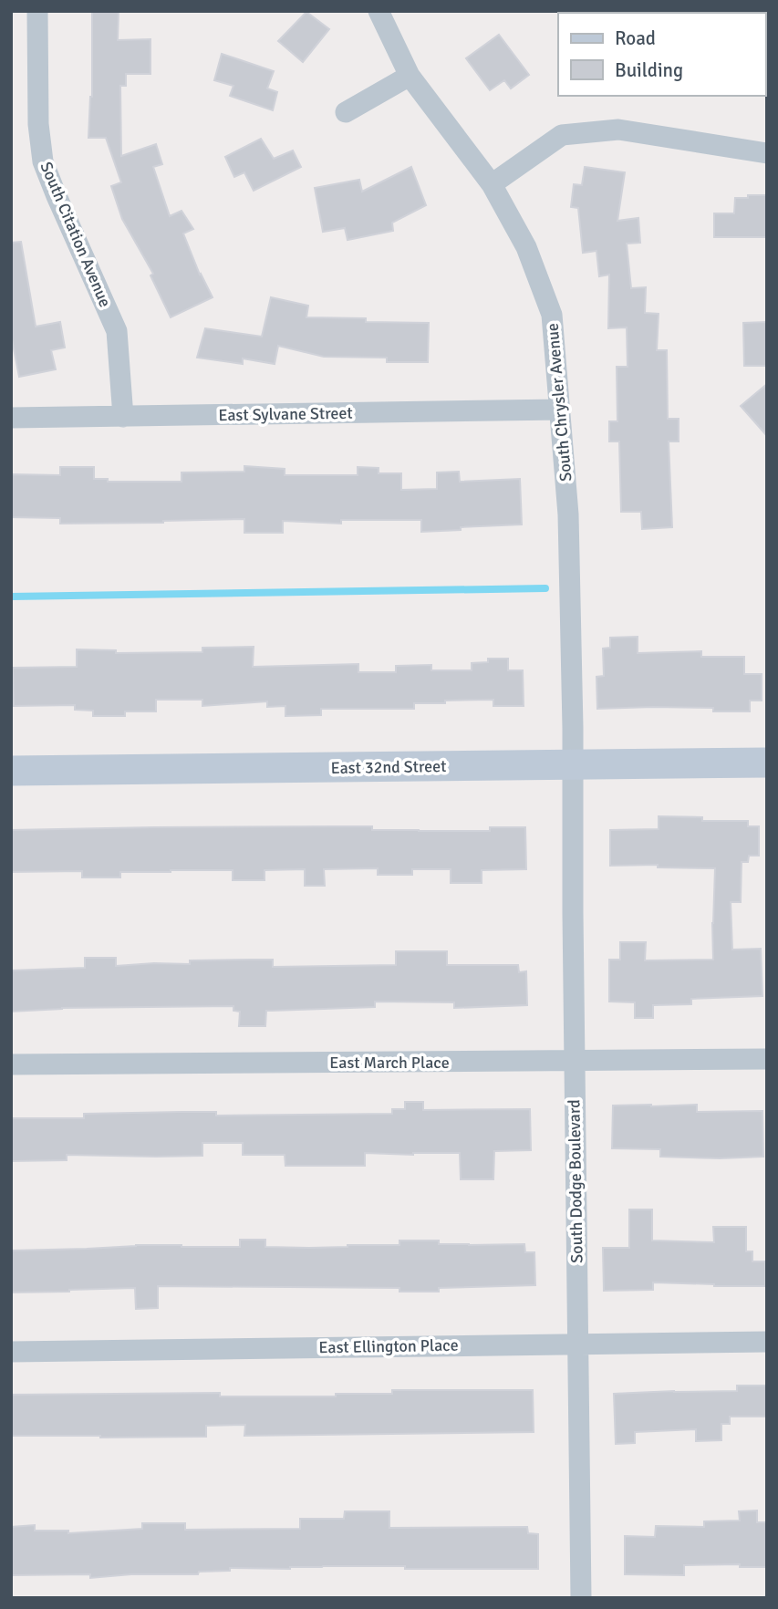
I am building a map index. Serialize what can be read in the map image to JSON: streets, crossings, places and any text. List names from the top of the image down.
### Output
{
  "streets": {
    "street": [
      "South Citation Avenue",
      "South Chrysler Avenue",
      "East Sylvane Street",
      "East 32nd Street",
      "East March Place",
      "South Dodge Boulevard",
      "East Ellington Place"
    ]
  },
  "crossings": [
    ["South Citation Avenue", "East Sylvane Street"],
    ["South Chrysler Avenue", "East Sylvane Street"],
    ["South Chrysler Avenue", "East 32nd Street"],
    ["South Chrysler Avenue", "South Dodge Boulevard"],
    ["East 32nd Street", "South Dodge Boulevard"],
    ["East March Place", "South Dodge Boulevard"],
    ["South Dodge Boulevard", "East Ellington Place"]
  ],
  "legend": ["Road", "Building"]
}
